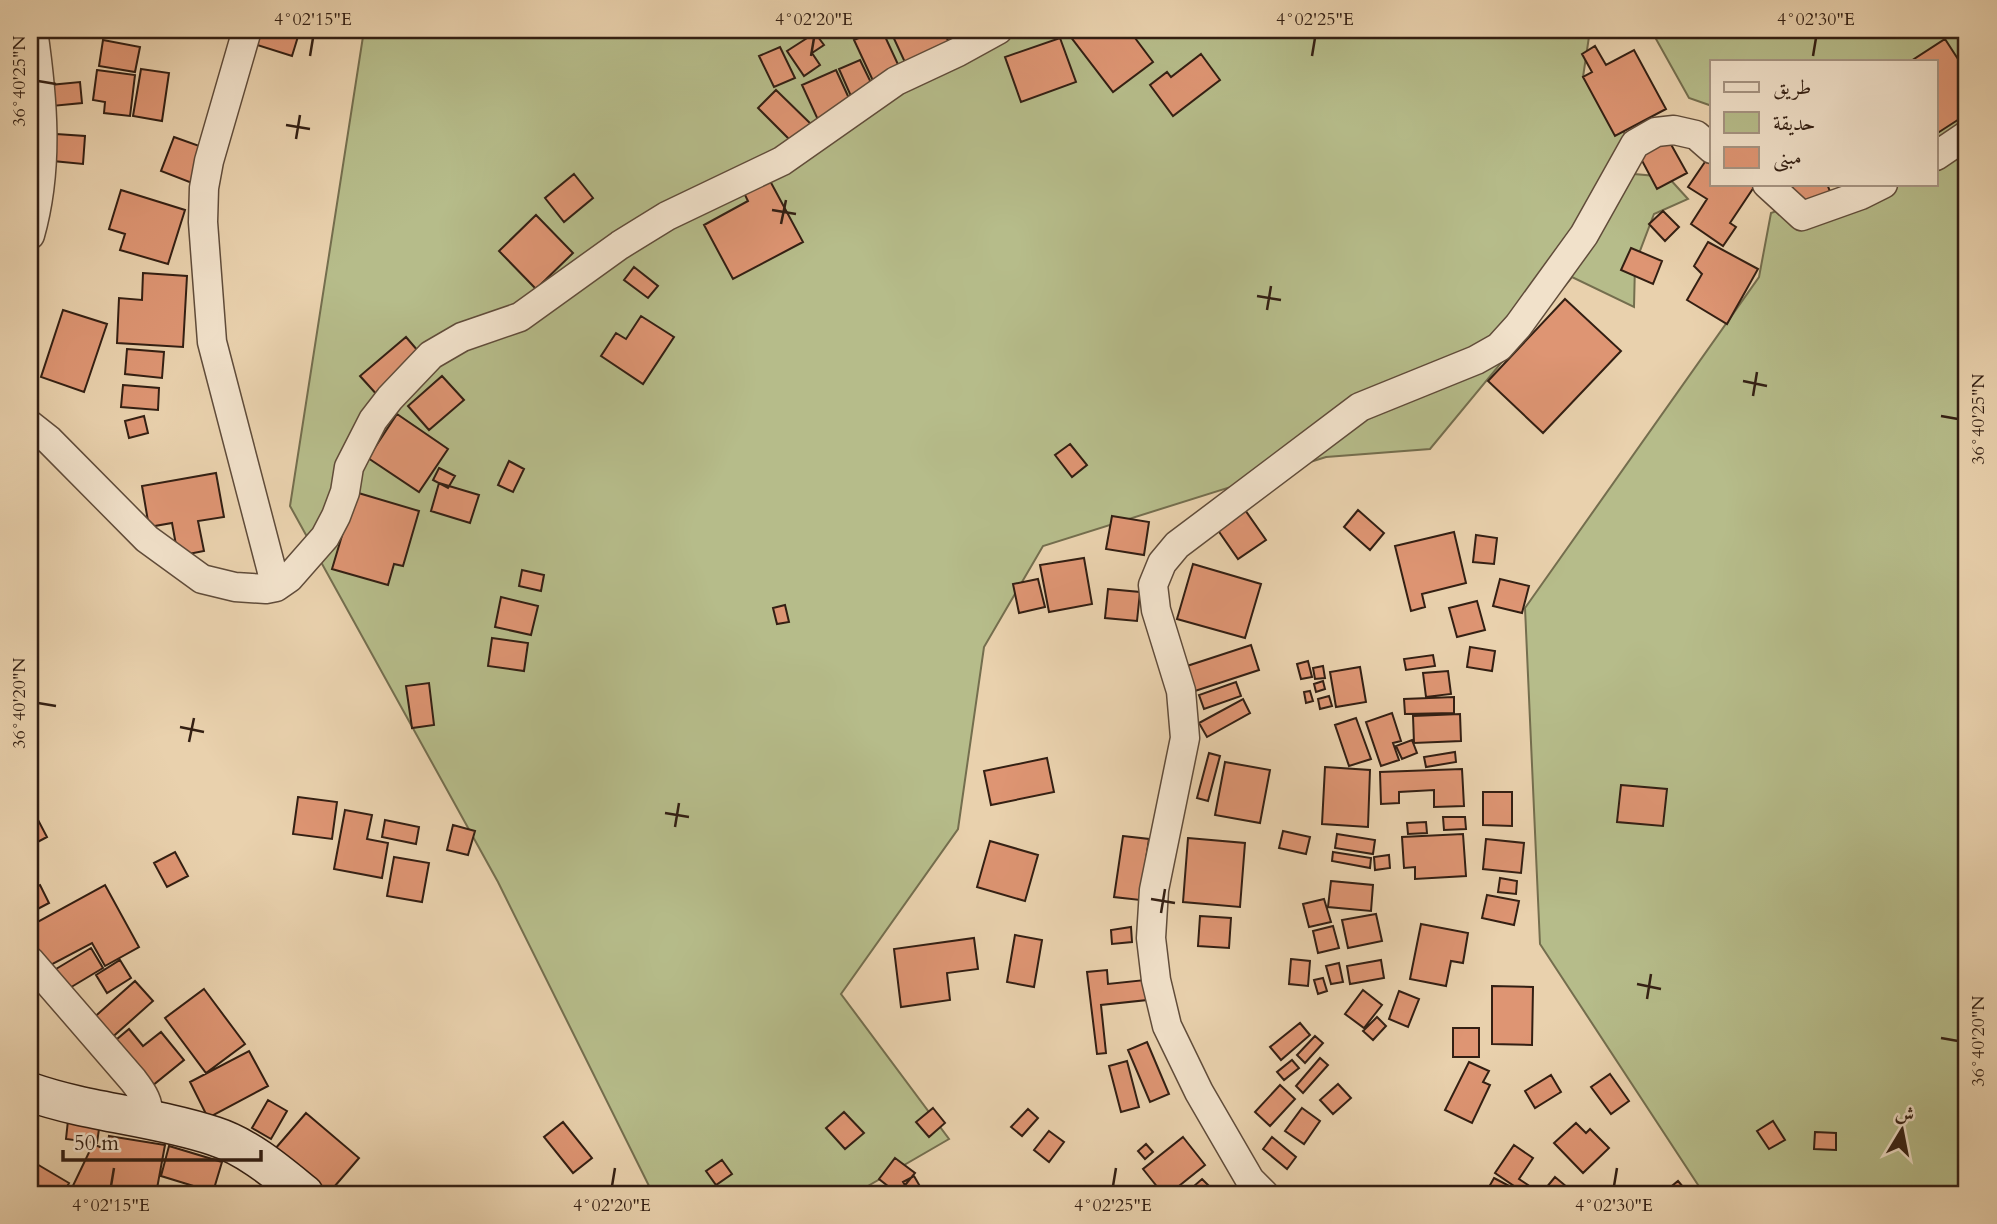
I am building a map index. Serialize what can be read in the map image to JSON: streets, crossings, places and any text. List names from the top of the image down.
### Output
{
  "legend": ["طريق", "حديقة", "مبنى"],
  "scale_bar": "50 m",
  "north": "top",
  "coordinates": [
    "4°02'15\"E",
    "4°02'20\"E",
    "4°02'25\"E",
    "4°02'30\"E",
    "36°40'25\"N",
    "36°40'20\"N"
  ]
}
